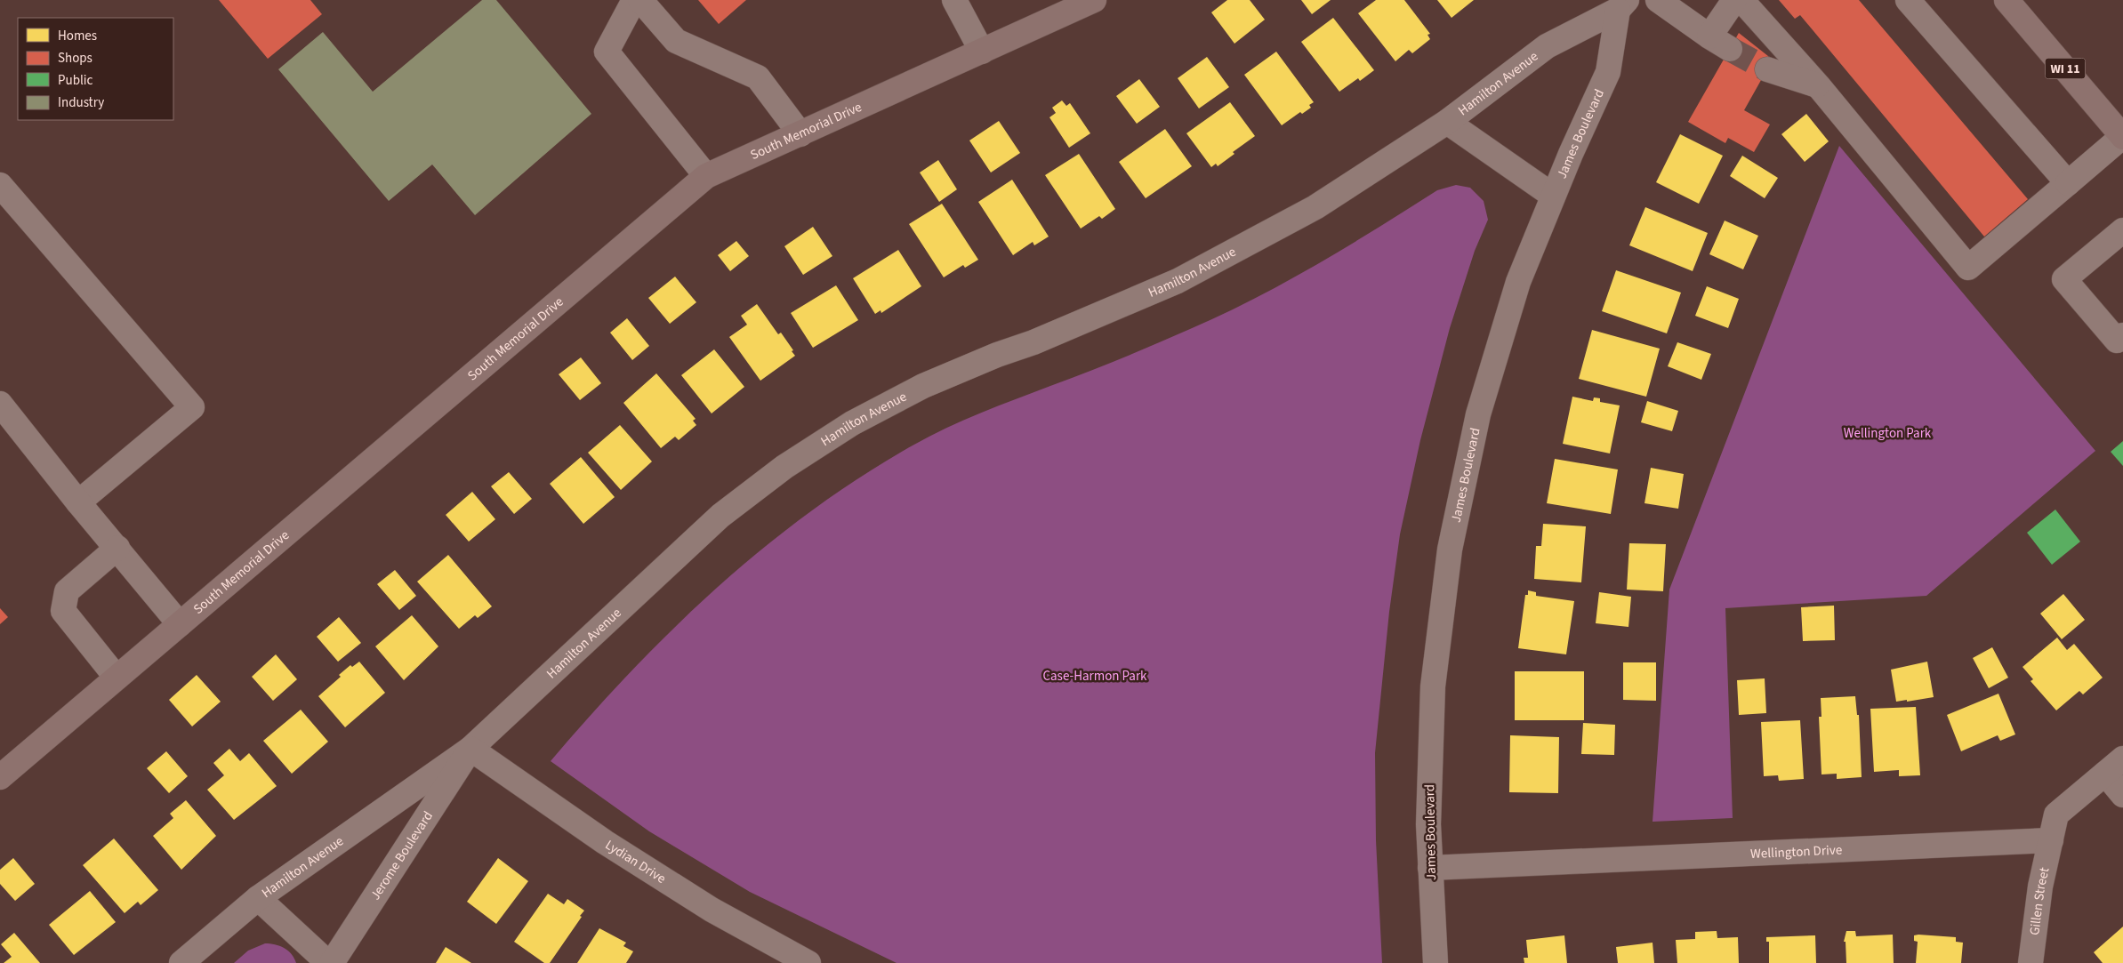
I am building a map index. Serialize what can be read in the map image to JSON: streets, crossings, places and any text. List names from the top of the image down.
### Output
{
  "streets": {
    "main road": ["WI 11", "South Memorial Drive"],
    "street": [
      "Hamilton Avenue",
      "James Boulevard",
      "Wellington Drive",
      "Jerome Boulevard",
      "Lydian Drive",
      "Gillen Street"
    ]
  },
  "crossings": [
    ["Hamilton Avenue", "James Boulevard"],
    ["Hamilton Avenue", "Jerome Boulevard"],
    ["Hamilton Avenue", "Lydian Drive"],
    ["James Boulevard", "Wellington Drive"],
    ["Wellington Drive", "Gillen Street"],
    ["Jerome Boulevard", "Lydian Drive"]
  ],
  "parks": ["Wellington Park", "Case-Harmon Park"],
  "legend": [
    "Homes",
    "Shops",
    "Public",
    "Industry"
  ]
}
